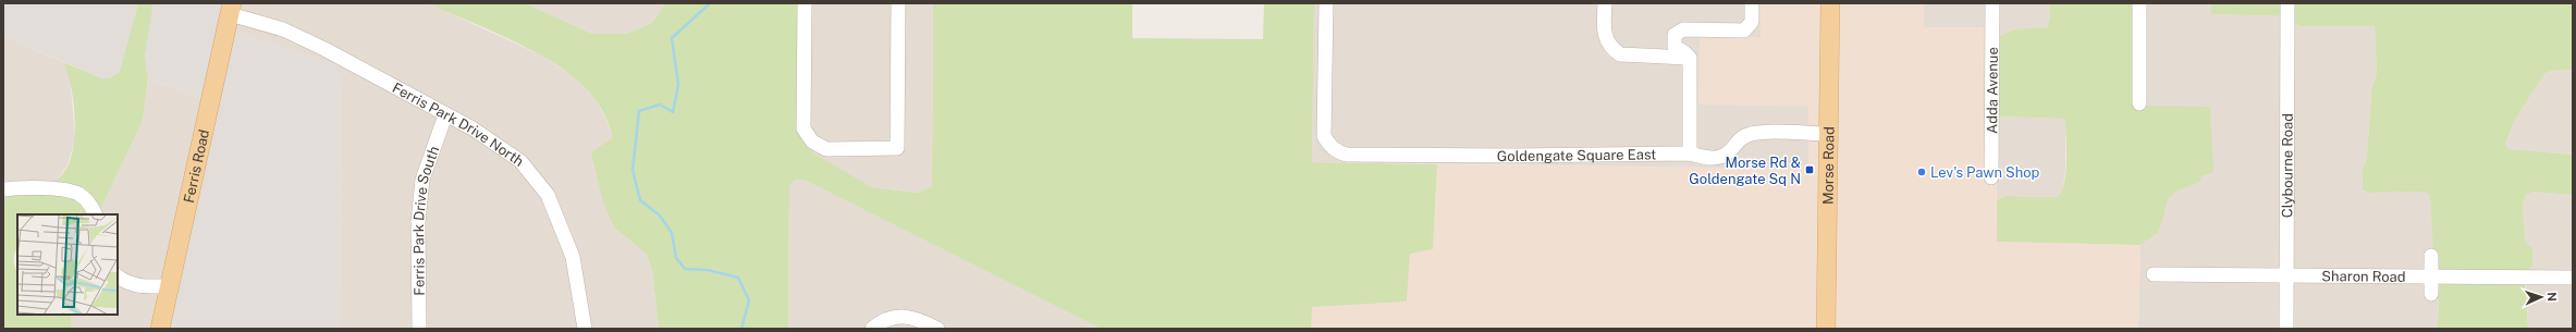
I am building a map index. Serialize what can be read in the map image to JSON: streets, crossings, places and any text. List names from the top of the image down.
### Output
{
  "streets": {
    "main road": ["Ferris Road", "Morse Road"],
    "street": [
      "Adda Avenue",
      "Ferris Park Drive North",
      "Goldengate Square East",
      "Clybourne Road",
      "Ferris Park Drive South",
      "Sharon Road"
    ]
  },
  "crossings": [
    ["Ferris Park Drive North", "Ferris Road"],
    ["Ferris Park Drive North", "Ferris Park Drive South"],
    ["Goldengate Square East", "Morse Road"],
    ["Clybourne Road", "Sharon Road"]
  ],
  "places": {
    "transit": ["Morse Rd & Goldengate Sq N"],
    "other": ["Lev's Pawn Shop"]
  },
  "north": "right"
}
